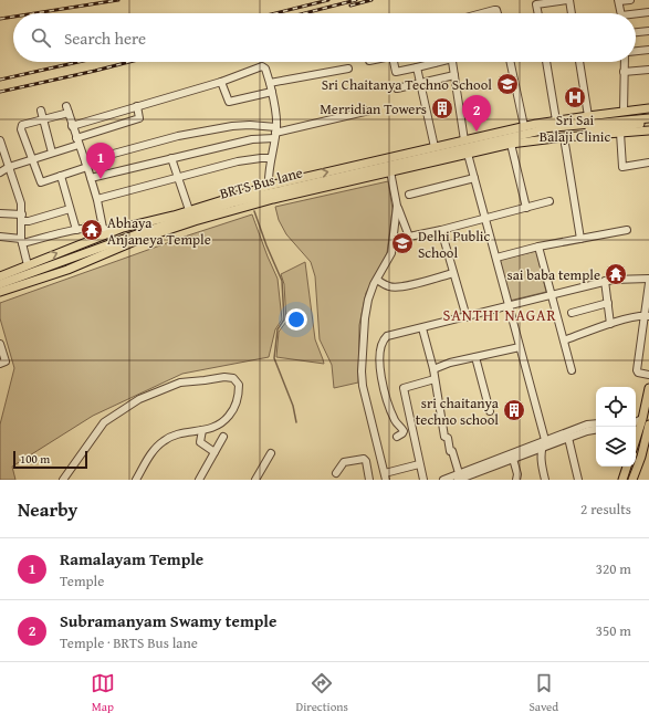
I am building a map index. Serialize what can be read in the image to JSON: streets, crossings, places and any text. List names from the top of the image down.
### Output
{
  "streets": {
    "main road": ["BRTS Bus lane"]
  },
  "districts": ["SANTHI NAGAR"],
  "places": {
    "school or university": ["Sri Chaitanya Techno School", "Delhi Public School"],
    "hospital": ["Sri Sai Balaji Clinic"],
    "building": ["Merridian Towers", "sri chaitanya techno school"],
    "temple": ["Abhaya Anjaneya Temple", "sai baba temple"]
  },
  "scale_bar": "100 m",
  "page": {
    "search": "Search here",
    "pins": ["2", "1"],
    "scale": "100 m",
    "heading": ["Nearby", "2 results"],
    "list": [
      {
        "mark": "1",
        "name": "Ramalayam Temple",
        "note": "Temple",
        "value": "320 m"
      },
      {
        "mark": "2",
        "name": "Subramanyam Swamy temple",
        "note": "Temple · BRTS Bus lane",
        "value": "350 m"
      }
    ],
    "nav": ["Map", "Directions", "Saved"]
  }
}
